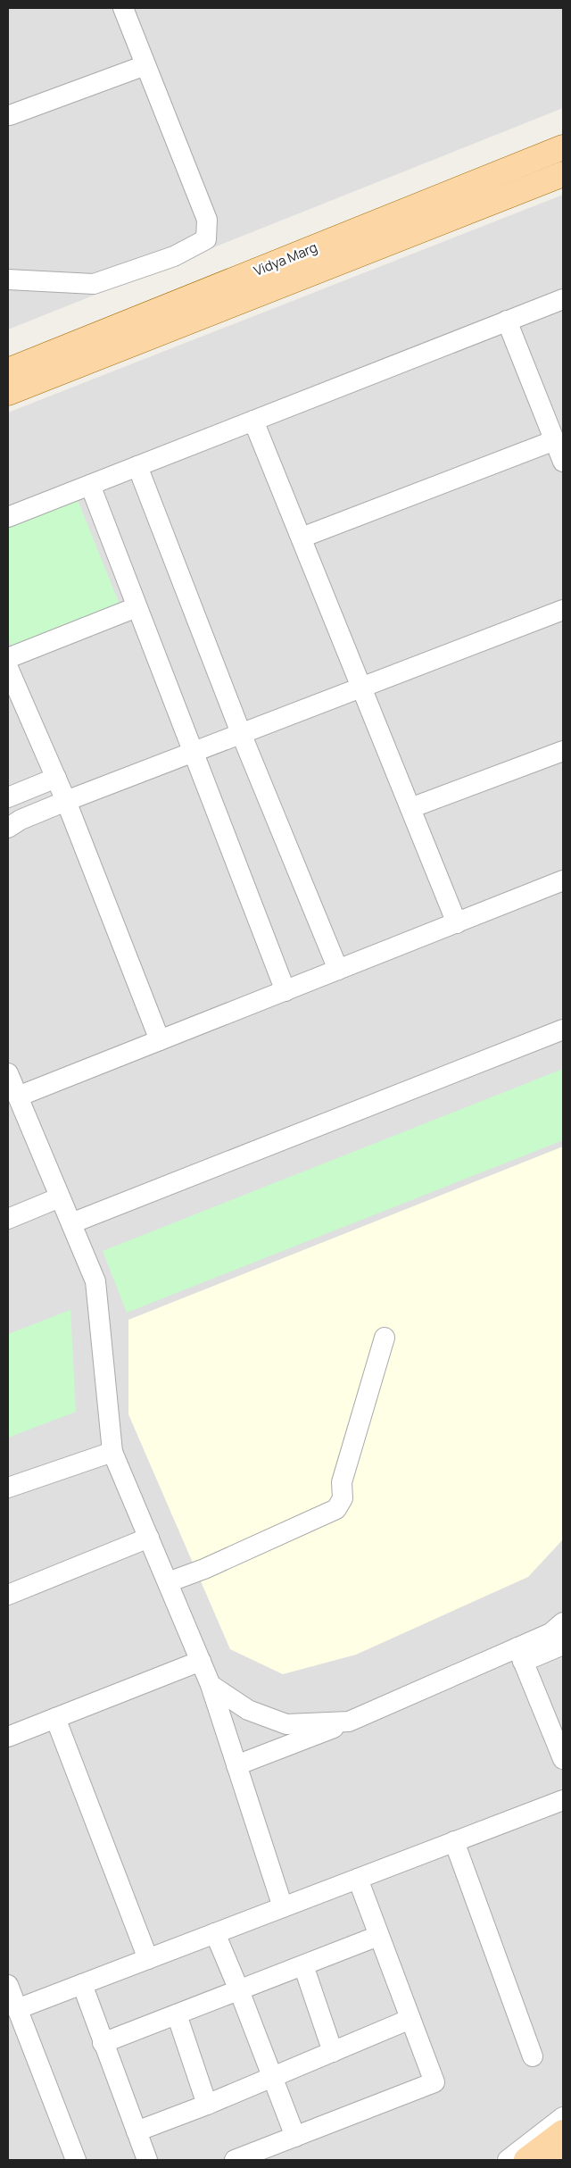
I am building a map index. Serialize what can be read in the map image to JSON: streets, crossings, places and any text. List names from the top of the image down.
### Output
{
  "streets": {
    "main road": ["Vidya Marg"]
  }
}
